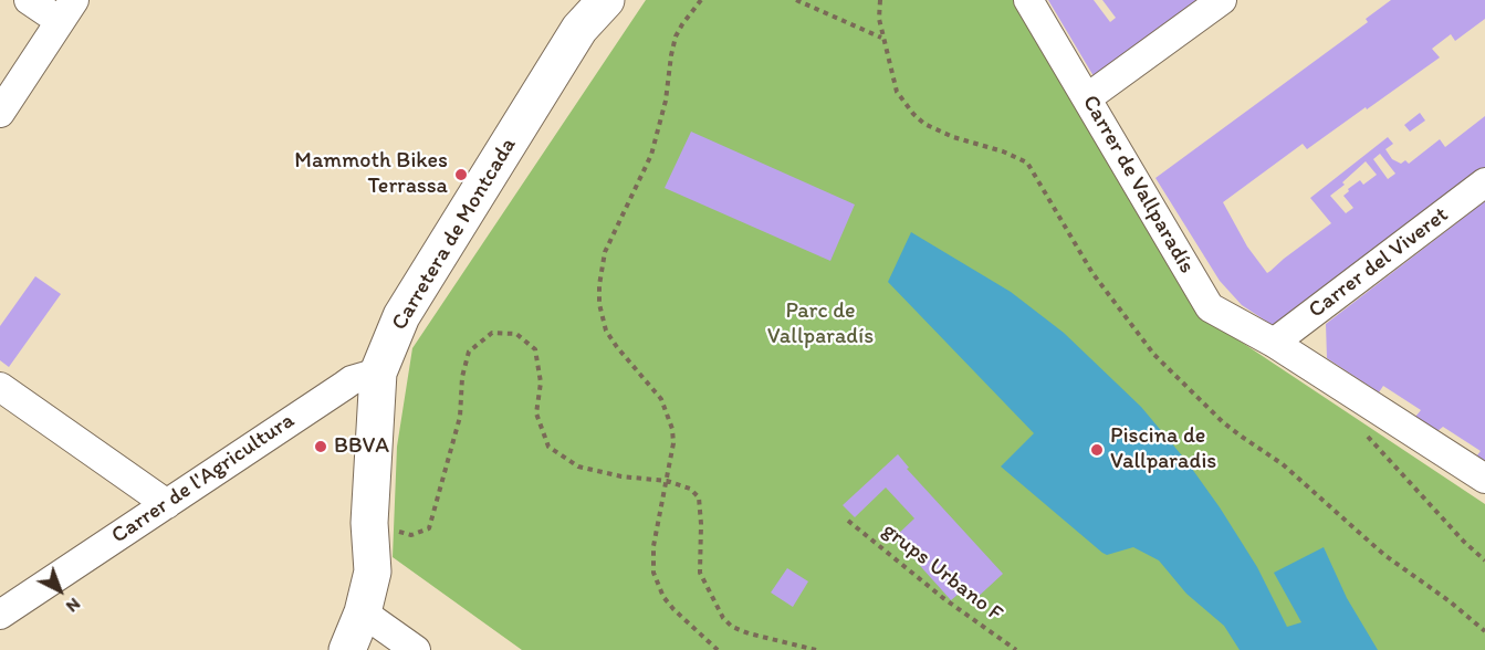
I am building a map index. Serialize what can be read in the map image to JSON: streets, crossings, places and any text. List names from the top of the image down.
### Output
{
  "streets": {
    "street": [
      "Carrer de Vallparadís",
      "Carretera de Montcada",
      "Carrer del Viveret",
      "Carrer de l'Agricultura"
    ],
    "path": ["grups Urbano F"]
  },
  "crossings": [
    ["Carrer de Vallparadís", "Carrer del Viveret"],
    ["Carretera de Montcada", "Carrer de l'Agricultura"]
  ],
  "parks": ["Parc de Vallparadís"],
  "places": ["Mammoth Bikes Terrassa", "BBVA", "Piscina de Vallparadis"],
  "north": "bottom right"
}
